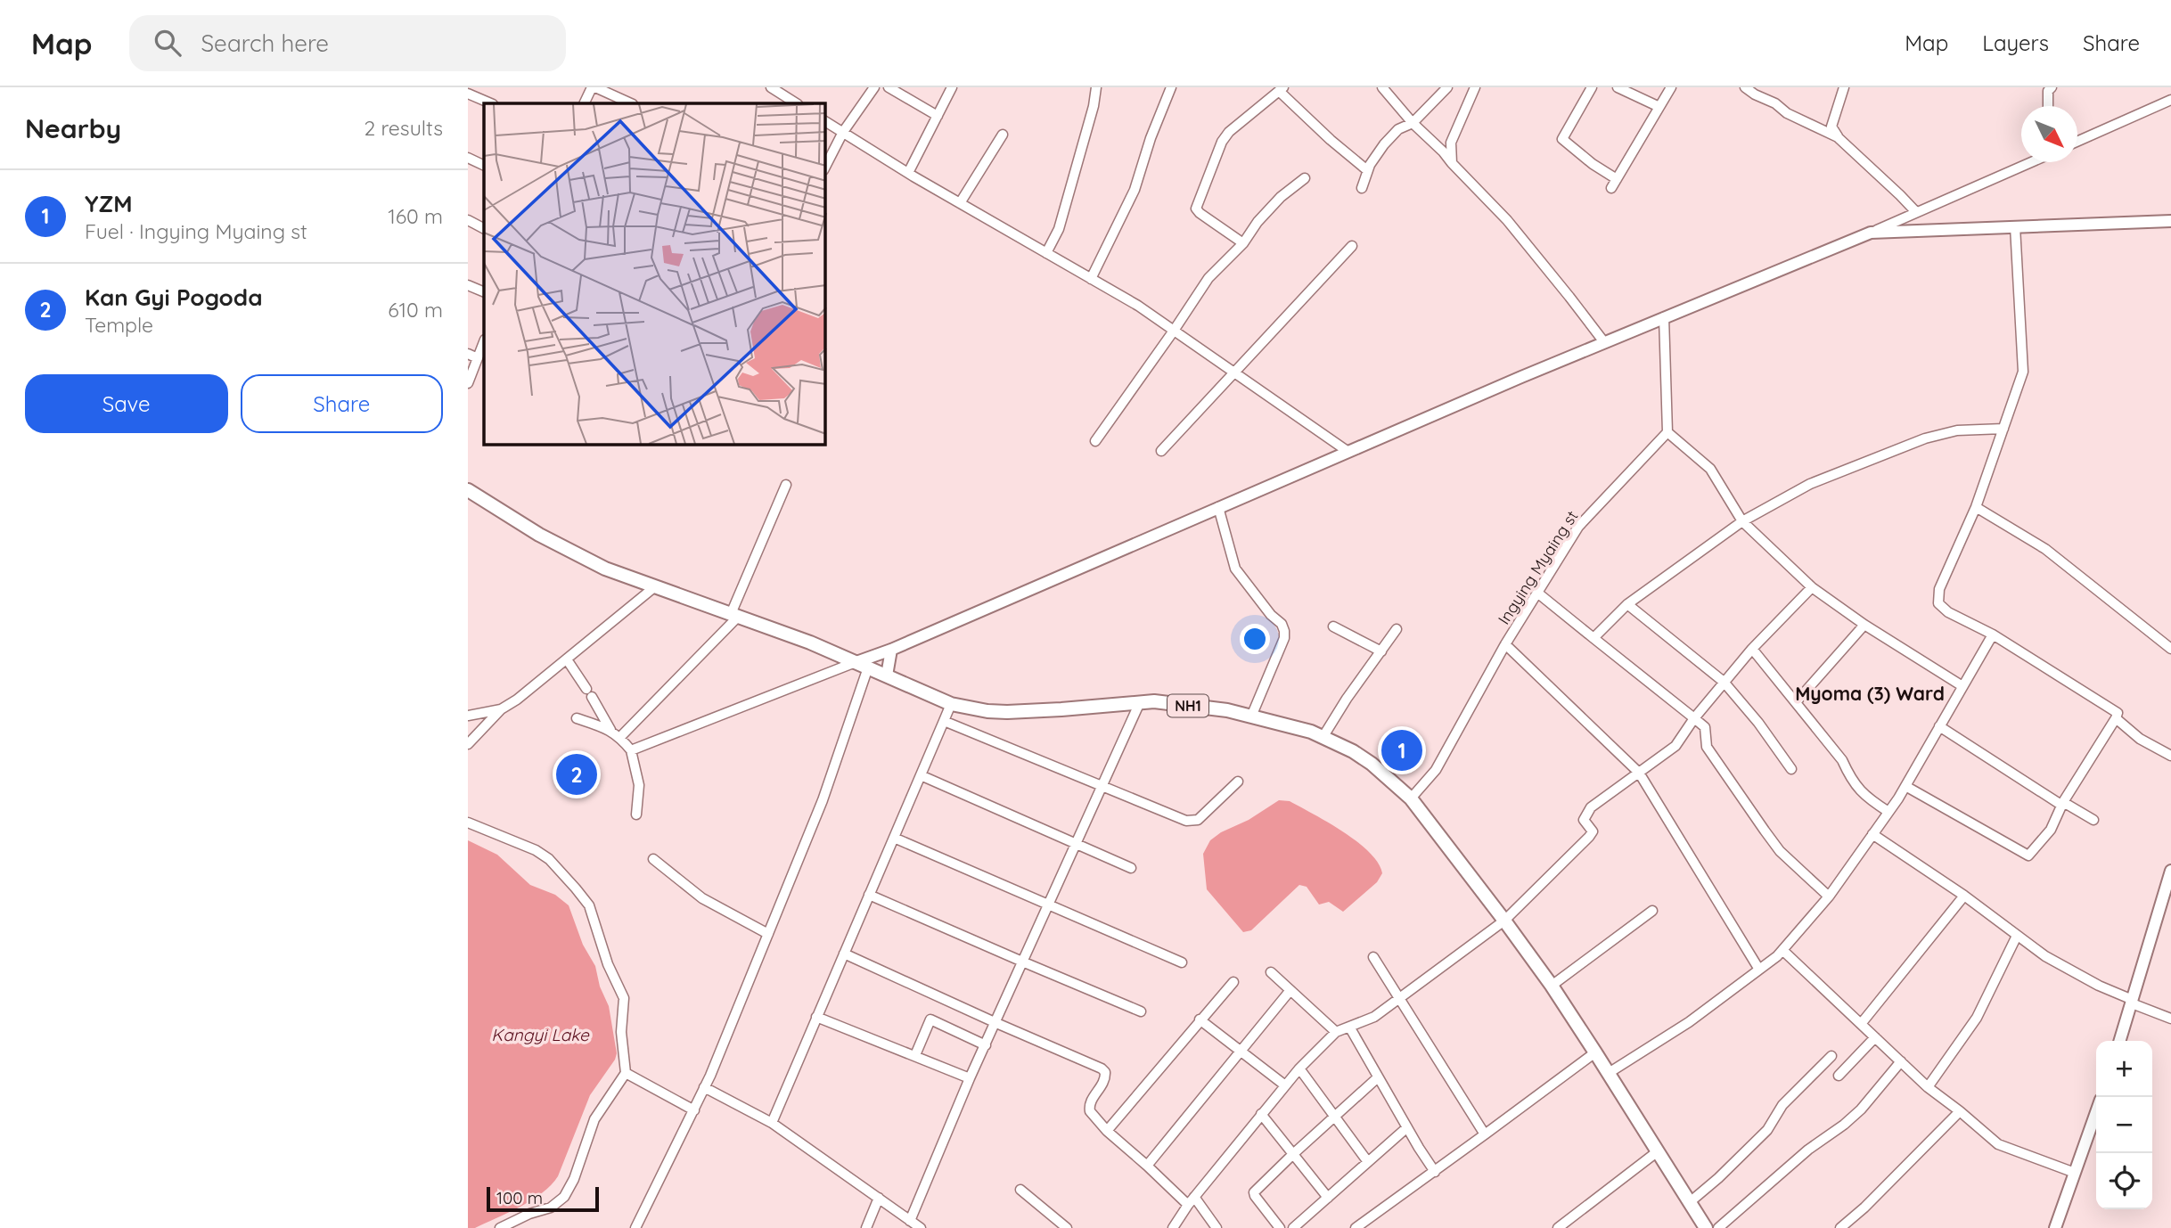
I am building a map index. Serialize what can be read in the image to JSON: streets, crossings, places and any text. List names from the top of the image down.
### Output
{
  "streets": {
    "highway": ["NH1"],
    "street": ["Ingying Myaing st"]
  },
  "crossings": [
    ["Ingying Myaing st", "NH1"]
  ],
  "districts": ["Myoma (3) Ward"],
  "water": ["Kangyi Lake"],
  "scale_bar": "100 m",
  "north": "bottom right",
  "page": {
    "header": "Map",
    "search": "Search here",
    "nav": ["Map", "Layers", "Share"],
    "heading": ["Nearby", "2 results"],
    "list": [
      {
        "mark": "1",
        "name": "YZM",
        "note": "Fuel · Ingying Myaing st",
        "value": "160 m"
      },
      {
        "mark": "2",
        "name": "Kan Gyi Pogoda",
        "note": "Temple",
        "value": "610 m"
      }
    ],
    "buttons": ["Save", "Share"],
    "pins": ["1", "2"],
    "map_buttons": ["+", "−"],
    "scale": "100 m"
  }
}
